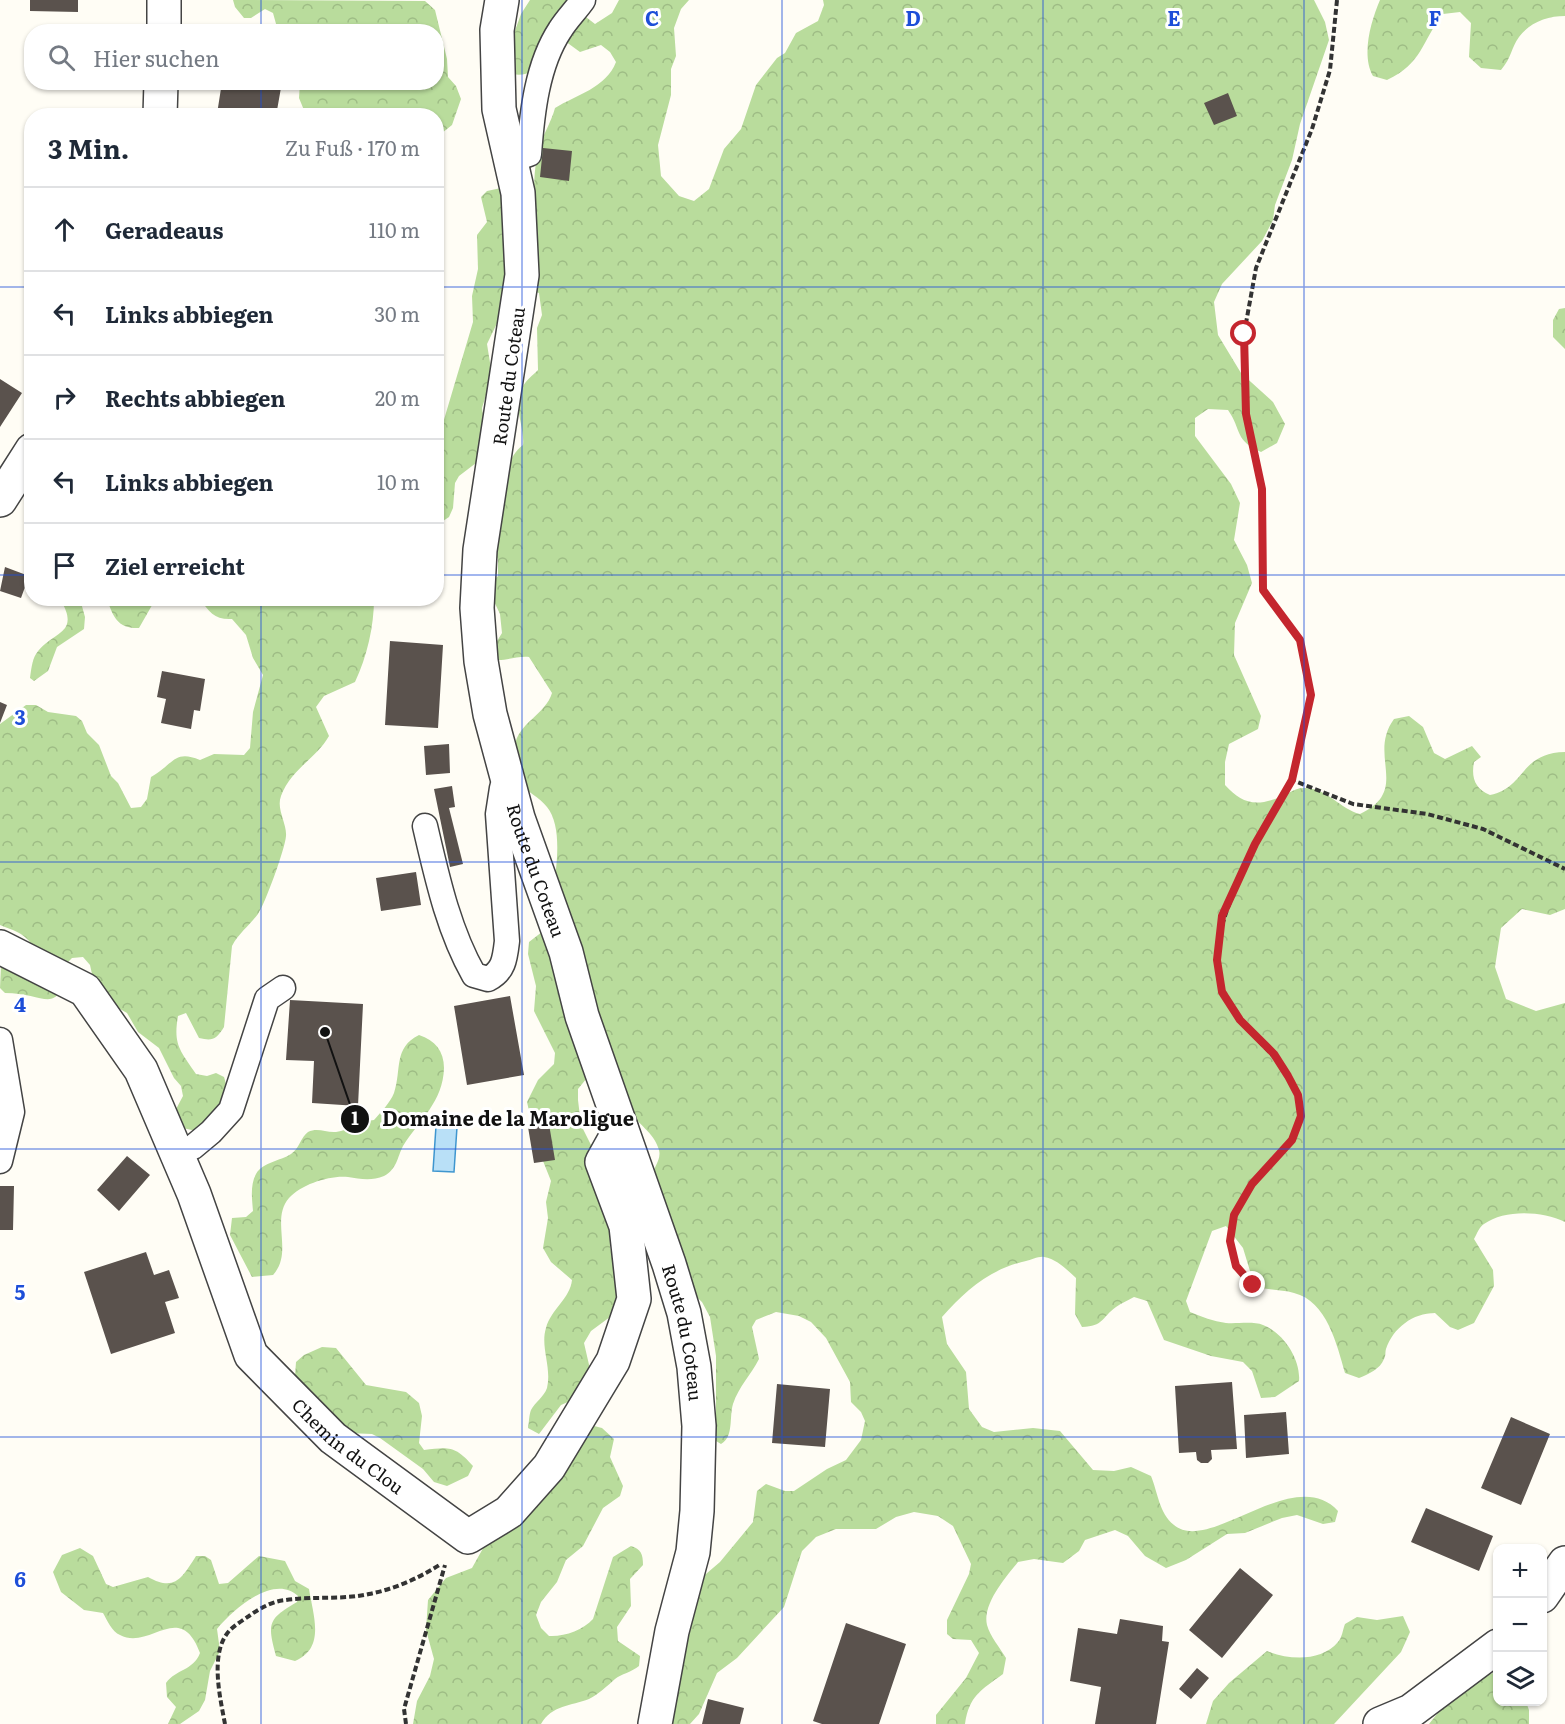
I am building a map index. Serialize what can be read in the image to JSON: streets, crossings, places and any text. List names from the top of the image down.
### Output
{
  "streets": {
    "street": ["Route du Coteau", "Chemin du Clou"]
  },
  "crossings": [
    ["Route du Coteau", "Chemin du Clou"]
  ],
  "places": ["Domaine de la Maroligue"],
  "page": {
    "search": "Hier suchen",
    "heading": ["3 Min.", "Zu Fuß · 170 m"],
    "list": [
      ["Geradeaus", "110 m"],
      ["Links abbiegen", "30 m"],
      ["Rechts abbiegen", "20 m"],
      ["Links abbiegen", "10 m"],
      "Ziel erreicht"
    ],
    "map_buttons": ["+", "−"]
  },
  "grid": {
    "columns": [
      "C",
      "D",
      "E",
      "F"
    ],
    "rows": [
      "3",
      "4",
      "5",
      "6"
    ]
  }
}
